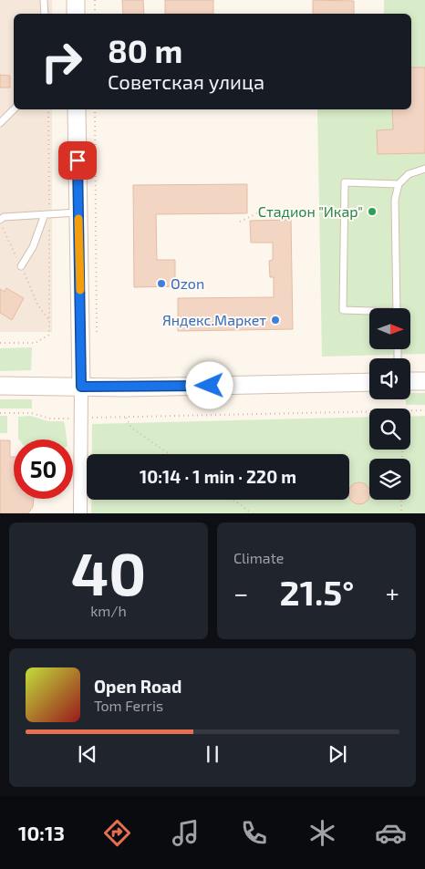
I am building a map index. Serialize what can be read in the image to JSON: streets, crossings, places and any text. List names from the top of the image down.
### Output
{
  "places": ["Стадион \"Икар\"", "Ozon", "Яндекс.Маркет"],
  "north": "right",
  "page": {
    "turn": ["80 m", "Советская улица"],
    "limit": "50",
    "trip": "10:14 · 1 min · 220 m",
    "tile": [
      ["40", "km/h"],
      "Climate"
    ],
    "heat": ["−", "21.5°", "+"],
    "song": ["Open Road", "Tom Ferris"],
    "tabs": "10:13"
  }
}
